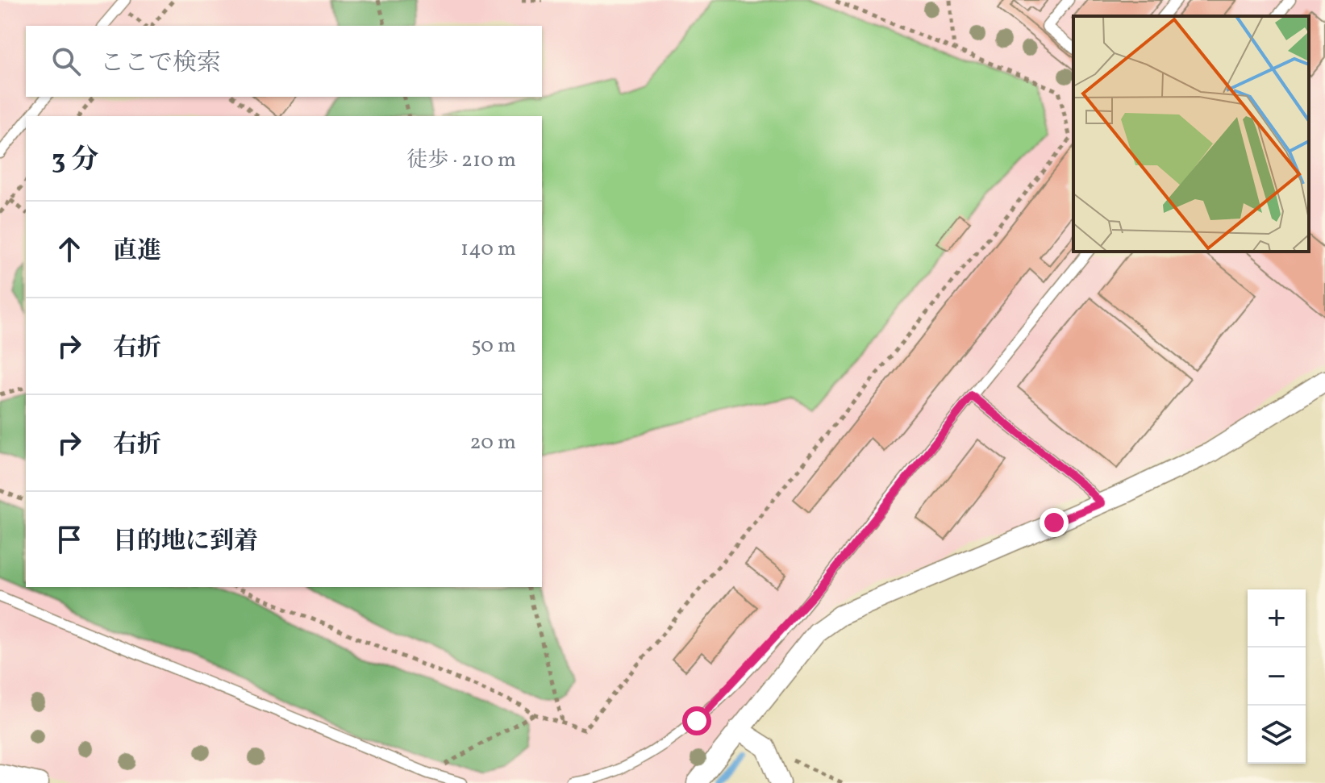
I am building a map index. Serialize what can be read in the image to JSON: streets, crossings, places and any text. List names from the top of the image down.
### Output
{
  "page": {
    "search": "ここで検索",
    "heading": ["3 分", "徒歩 · 210 m"],
    "list": [
      ["直進", "140 m"],
      ["右折", "50 m"],
      ["右折", "20 m"],
      "目的地に到着"
    ],
    "map_buttons": ["+", "−"]
  }
}
